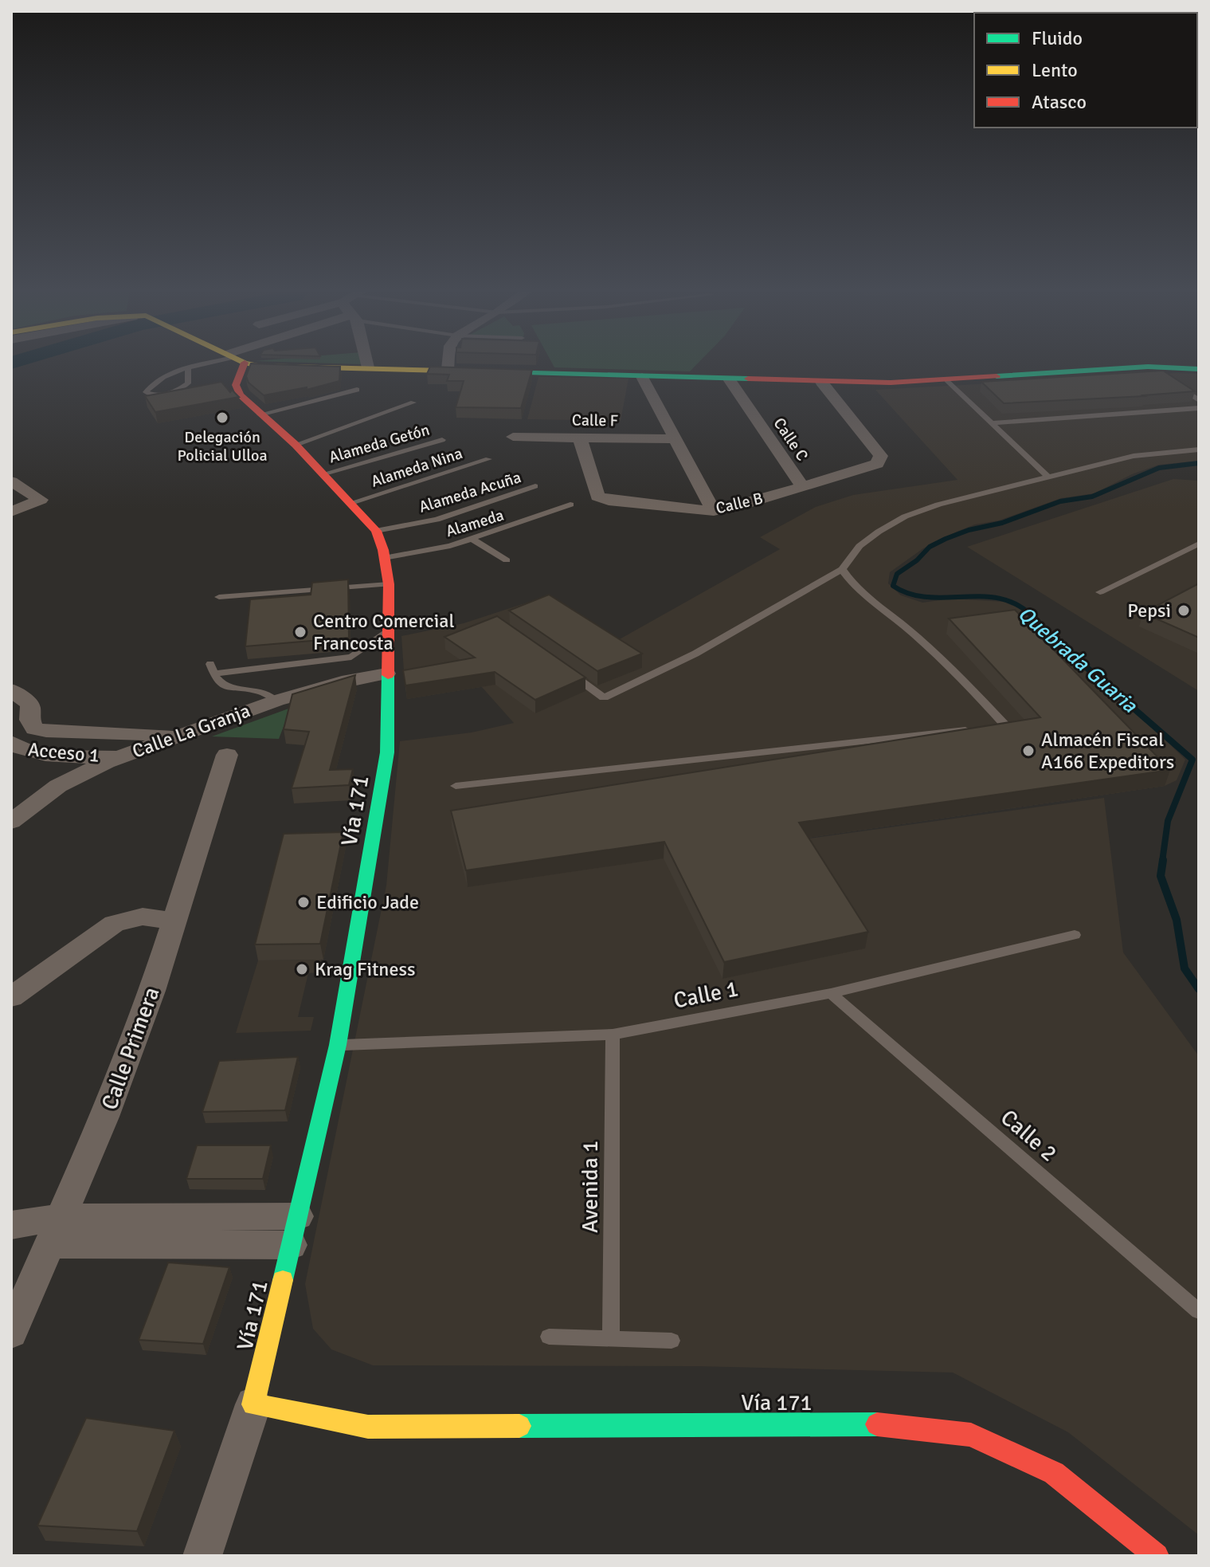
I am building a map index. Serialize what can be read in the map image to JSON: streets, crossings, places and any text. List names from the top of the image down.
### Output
{
  "streets": {
    "main road": ["Vía 171"],
    "street": [
      "Calle F",
      "Calle C",
      "Calle B",
      "Calle La Granja",
      "Acceso 1",
      "Calle Primera"
    ],
    "lane": [
      "Alameda Getón",
      "Alameda Nina",
      "Alameda Acuña",
      "Alameda",
      "Calle 1",
      "Calle 2",
      "Avenida 1"
    ]
  },
  "crossings": [
    ["Calle F", "Calle B"],
    ["Calle C", "Calle B"],
    ["Alameda Getón", "Vía 171"],
    ["Alameda Nina", "Vía 171"],
    ["Alameda Acuña", "Vía 171"],
    ["Alameda", "Vía 171"],
    ["Calle La Granja", "Acceso 1"],
    ["Calle La Granja", "Vía 171"],
    ["Vía 171", "Calle 1"],
    ["Calle 1", "Calle 2"],
    ["Calle 1", "Avenida 1"]
  ],
  "water": ["Quebrada Guaria"],
  "places": [
    "Delegación Policial Ulloa",
    "Pepsi",
    "Centro Comercial Francosta",
    "Almacén Fiscal A166 Expeditors",
    "Edificio Jade",
    "Krag Fitness"
  ],
  "legend": ["Fluido", "Lento", "Atasco"]
}
